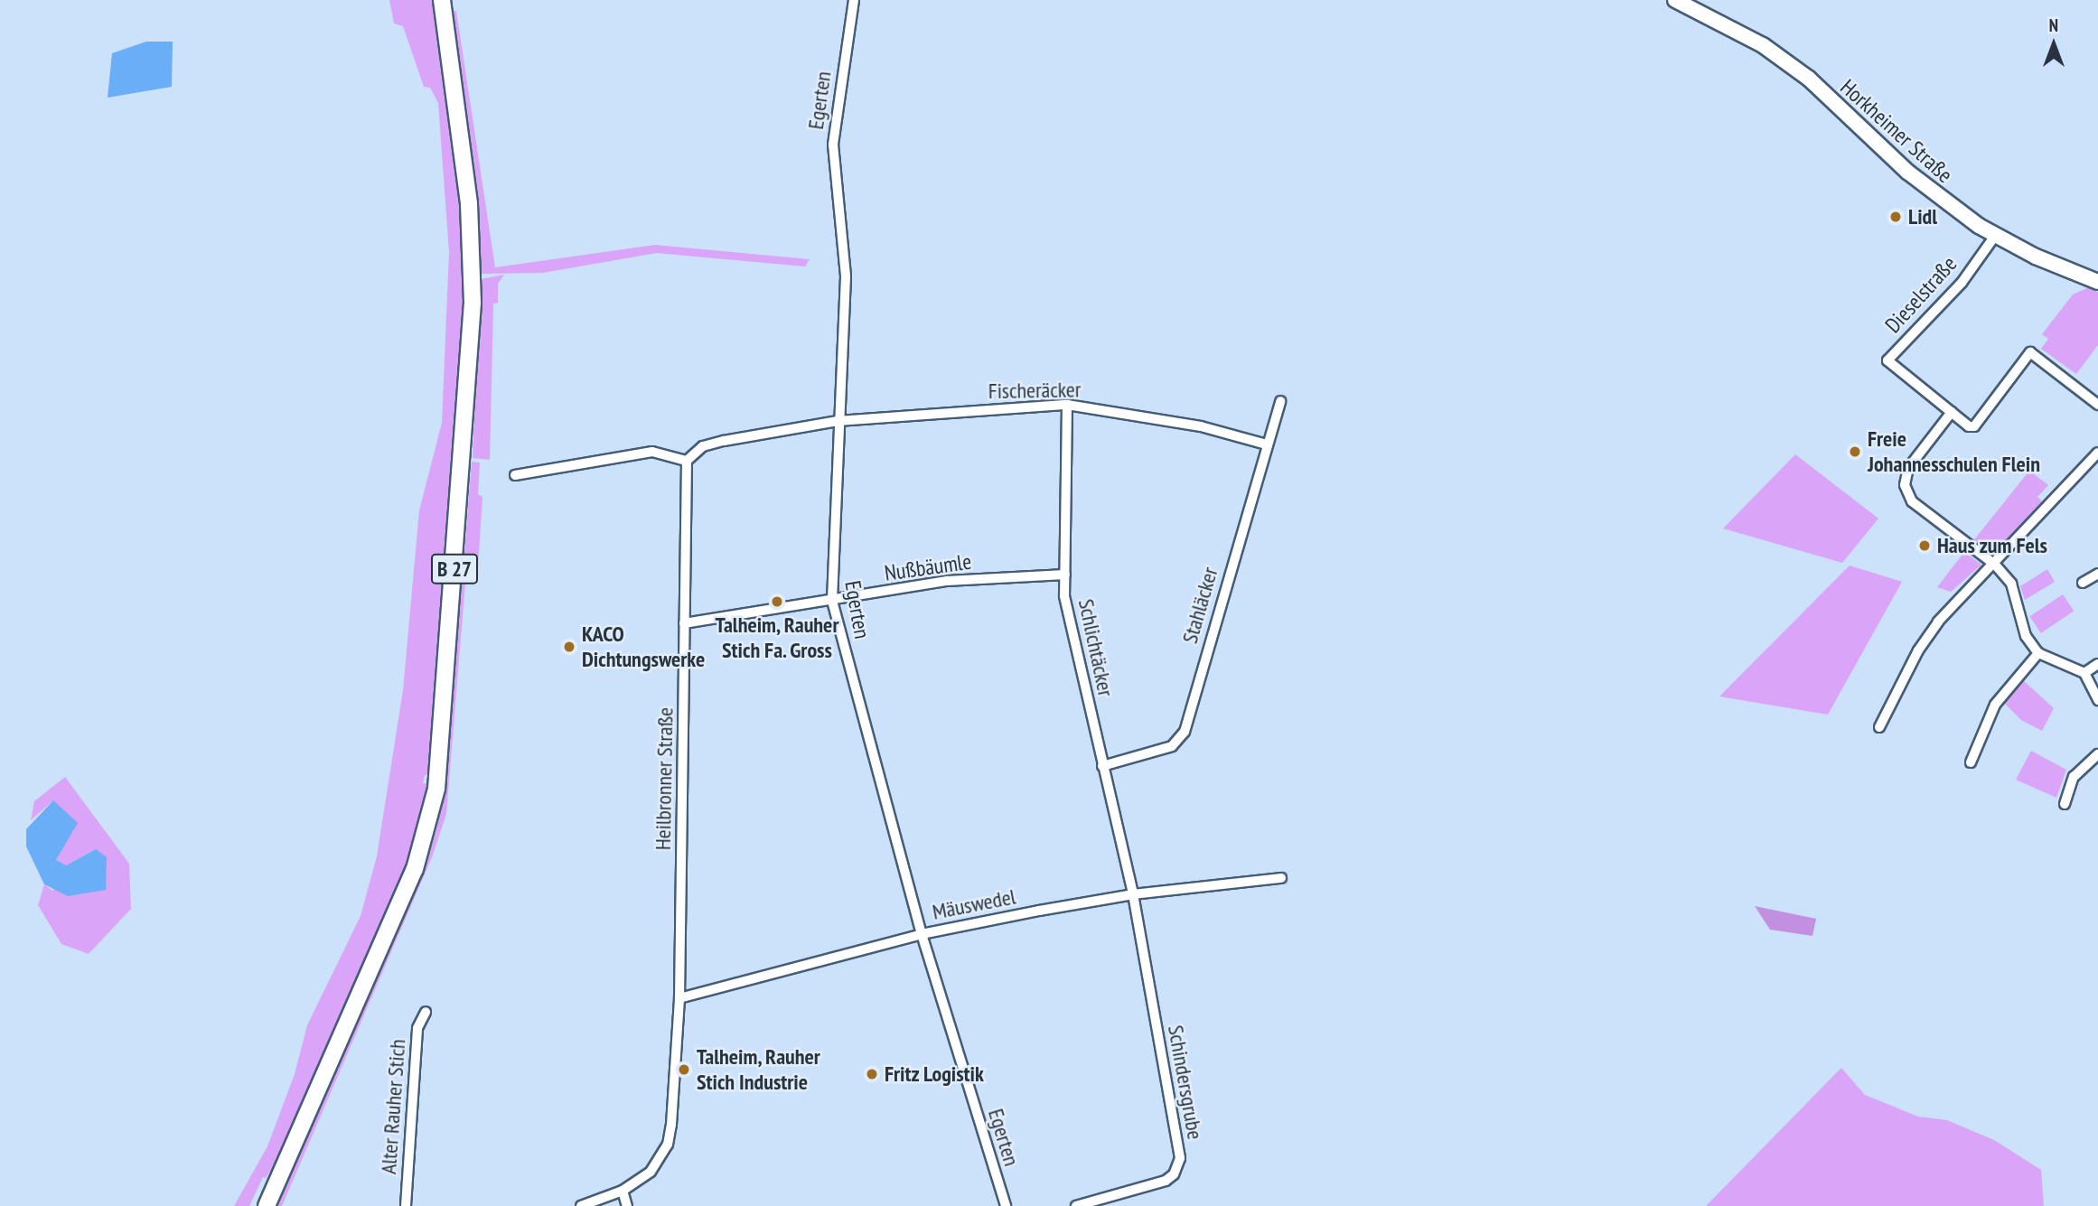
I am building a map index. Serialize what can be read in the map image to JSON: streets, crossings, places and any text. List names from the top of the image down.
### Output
{
  "streets": {
    "main road": ["Horkheimer Straße", "B 27"],
    "street": [
      "Egerten",
      "Dieselstraße",
      "Fischeräcker",
      "Nußbäumle",
      "Stahläcker",
      "Schlichtäcker",
      "Heilbronner Straße",
      "Mäuswedel",
      "Schindersgrube",
      "Alter Rauher Stich"
    ]
  },
  "crossings": [
    ["Egerten", "Fischeräcker"],
    ["Egerten", "Nußbäumle"],
    ["Egerten", "Mäuswedel"],
    ["Horkheimer Straße", "Dieselstraße"],
    ["Fischeräcker", "Stahläcker"],
    ["Fischeräcker", "Schlichtäcker"],
    ["Nußbäumle", "Schlichtäcker"],
    ["Nußbäumle", "Heilbronner Straße"],
    ["Stahläcker", "Schlichtäcker"],
    ["Schlichtäcker", "Mäuswedel"],
    ["Schlichtäcker", "Schindersgrube"],
    ["Heilbronner Straße", "Mäuswedel"],
    ["Mäuswedel", "Schindersgrube"]
  ],
  "places": [
    "Lidl",
    "Freie Johannesschulen Flein",
    "Haus zum Fels",
    "Talheim, Rauher Stich Fa. Gross",
    "KACO Dichtungswerke",
    "Talheim, Rauher Stich Industrie",
    "Fritz Logistik"
  ],
  "north": "top"
}
